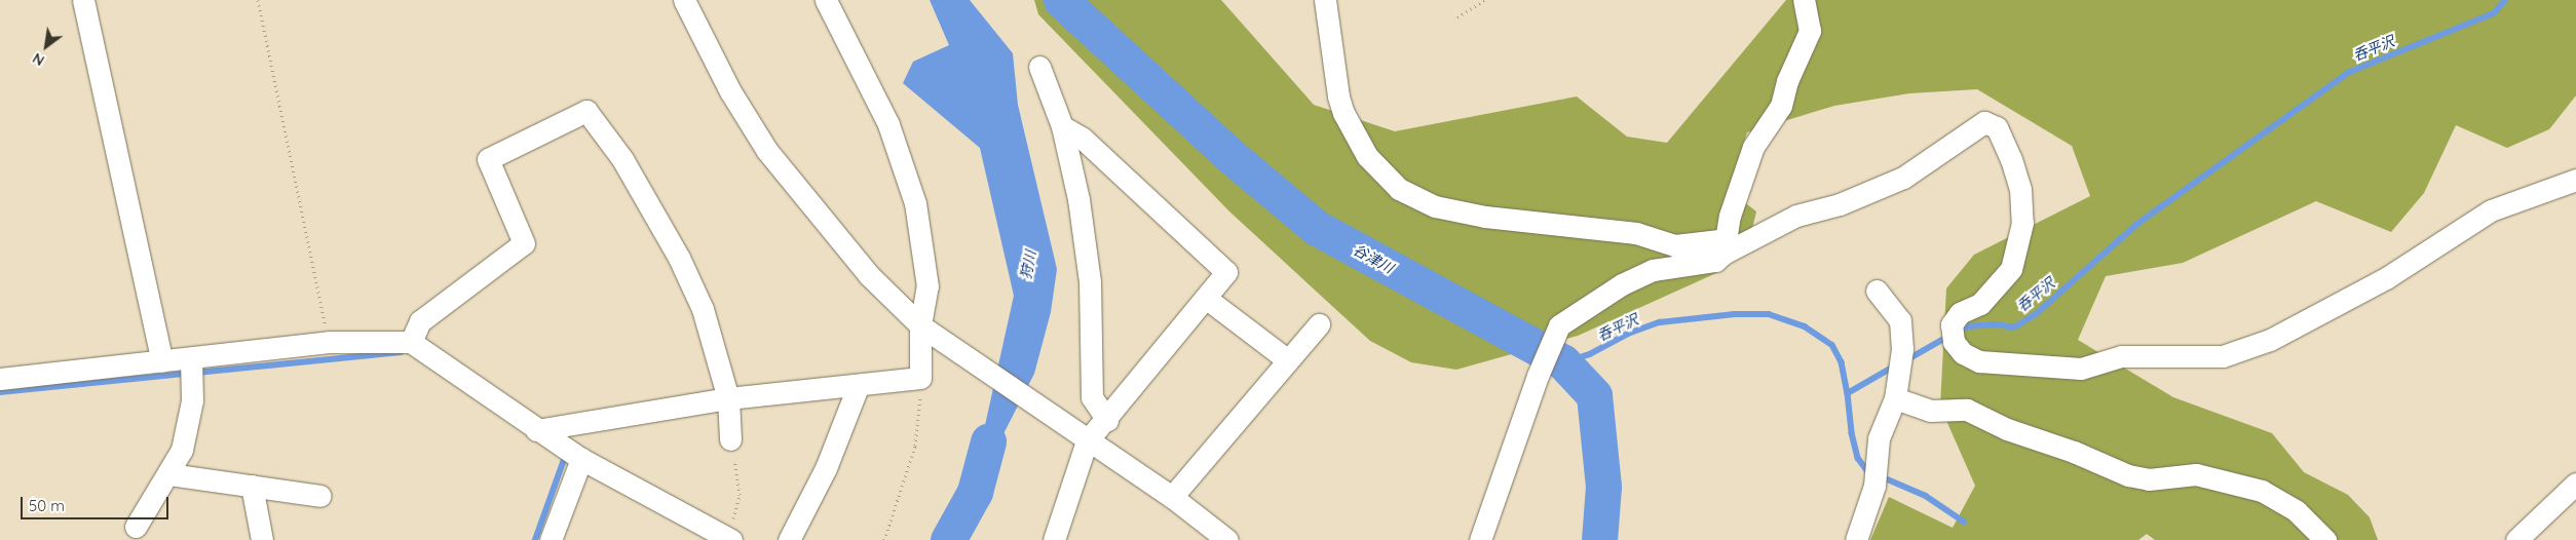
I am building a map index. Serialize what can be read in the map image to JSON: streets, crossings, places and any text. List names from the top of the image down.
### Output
{
  "water": ["呑平沢", "谷津川", "狩川"],
  "scale_bar": "50 m",
  "north": "bottom left"
}
